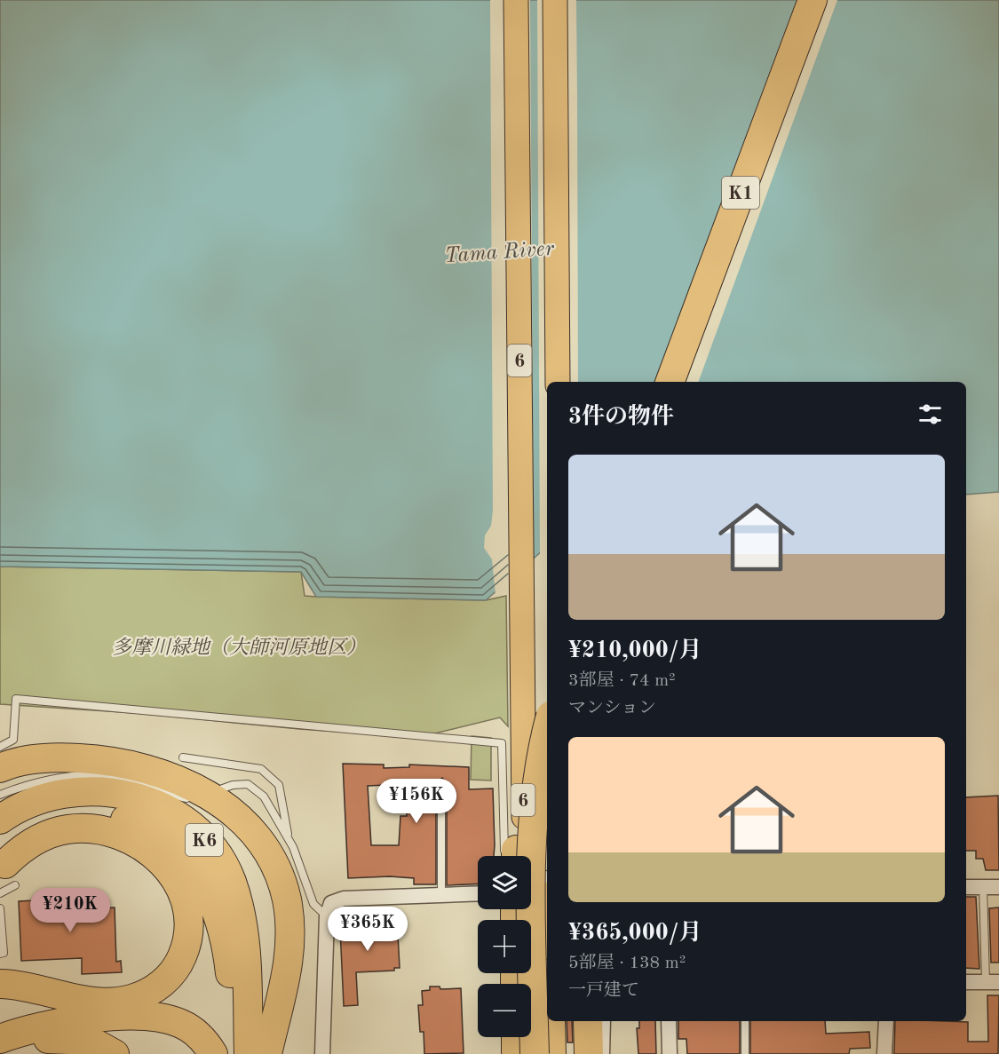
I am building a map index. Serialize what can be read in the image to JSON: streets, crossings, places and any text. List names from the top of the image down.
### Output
{
  "streets": {
    "highway": ["K1", "K6"],
    "main road": ["6"]
  },
  "water": ["Tama River"],
  "parks": ["多摩川緑地（大師河原地区）"],
  "page": {
    "heading": "3件の物件",
    "list": [
      {
        "name": "¥210,000/月",
        "note": "3部屋 · 74 m² · マンション"
      },
      {
        "name": "¥365,000/月",
        "note": "5部屋 · 138 m² · 一戸建て"
      }
    ],
    "price": ["¥156K", "¥210K", "¥365K"],
    "map_buttons": ["+", "−"]
  }
}
